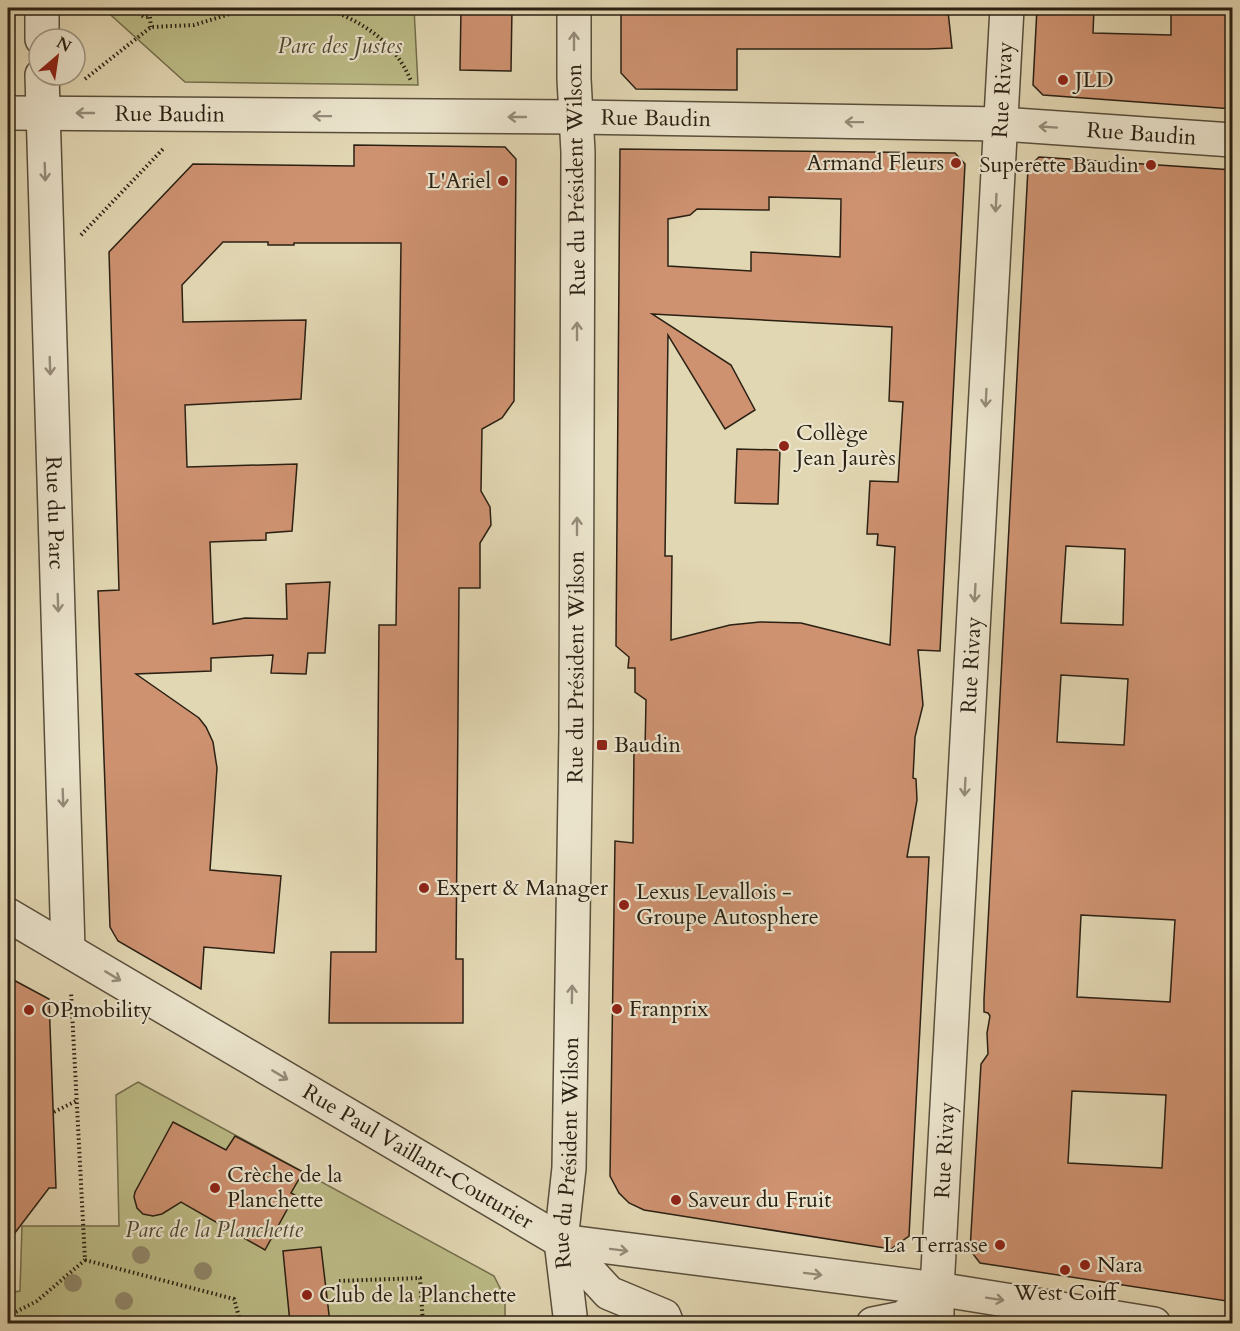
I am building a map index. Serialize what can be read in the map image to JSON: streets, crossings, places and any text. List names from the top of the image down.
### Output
{
  "streets": {
    "street": [
      "Rue Rivay",
      "Rue Baudin",
      "Rue du Président Wilson",
      "Rue du Parc",
      "Rue Paul Vaillant-Couturier"
    ]
  },
  "crossings": [
    ["Rue Rivay", "Rue Baudin"],
    ["Rue Rivay", "Rue Paul Vaillant-Couturier"],
    ["Rue Baudin", "Rue du Président Wilson"],
    ["Rue Baudin", "Rue du Parc"],
    ["Rue du Président Wilson", "Rue Paul Vaillant-Couturier"],
    ["Rue du Parc", "Rue Paul Vaillant-Couturier"]
  ],
  "one_way": [
    "Rue Rivay",
    "Rue Baudin",
    "Rue du Président Wilson",
    "Rue du Parc",
    "Rue Paul Vaillant-Couturier"
  ],
  "parks": ["Parc des Justes", "Parc de la Planchette"],
  "places": {
    "other": [
      "JLD",
      "Armand Fleurs",
      "Superette Baudin",
      "L'Ariel",
      "Collège Jean Jaurès",
      "Expert & Manager",
      "Lexus Levallois - Groupe Autosphere",
      "Franprix",
      "OPmobility",
      "Crèche de la Planchette",
      "Saveur du Fruit",
      "La Terrasse",
      "Nara",
      "West Coiff",
      "Club de la Planchette"
    ],
    "transit": ["Baudin"]
  },
  "north": "top right"
}
